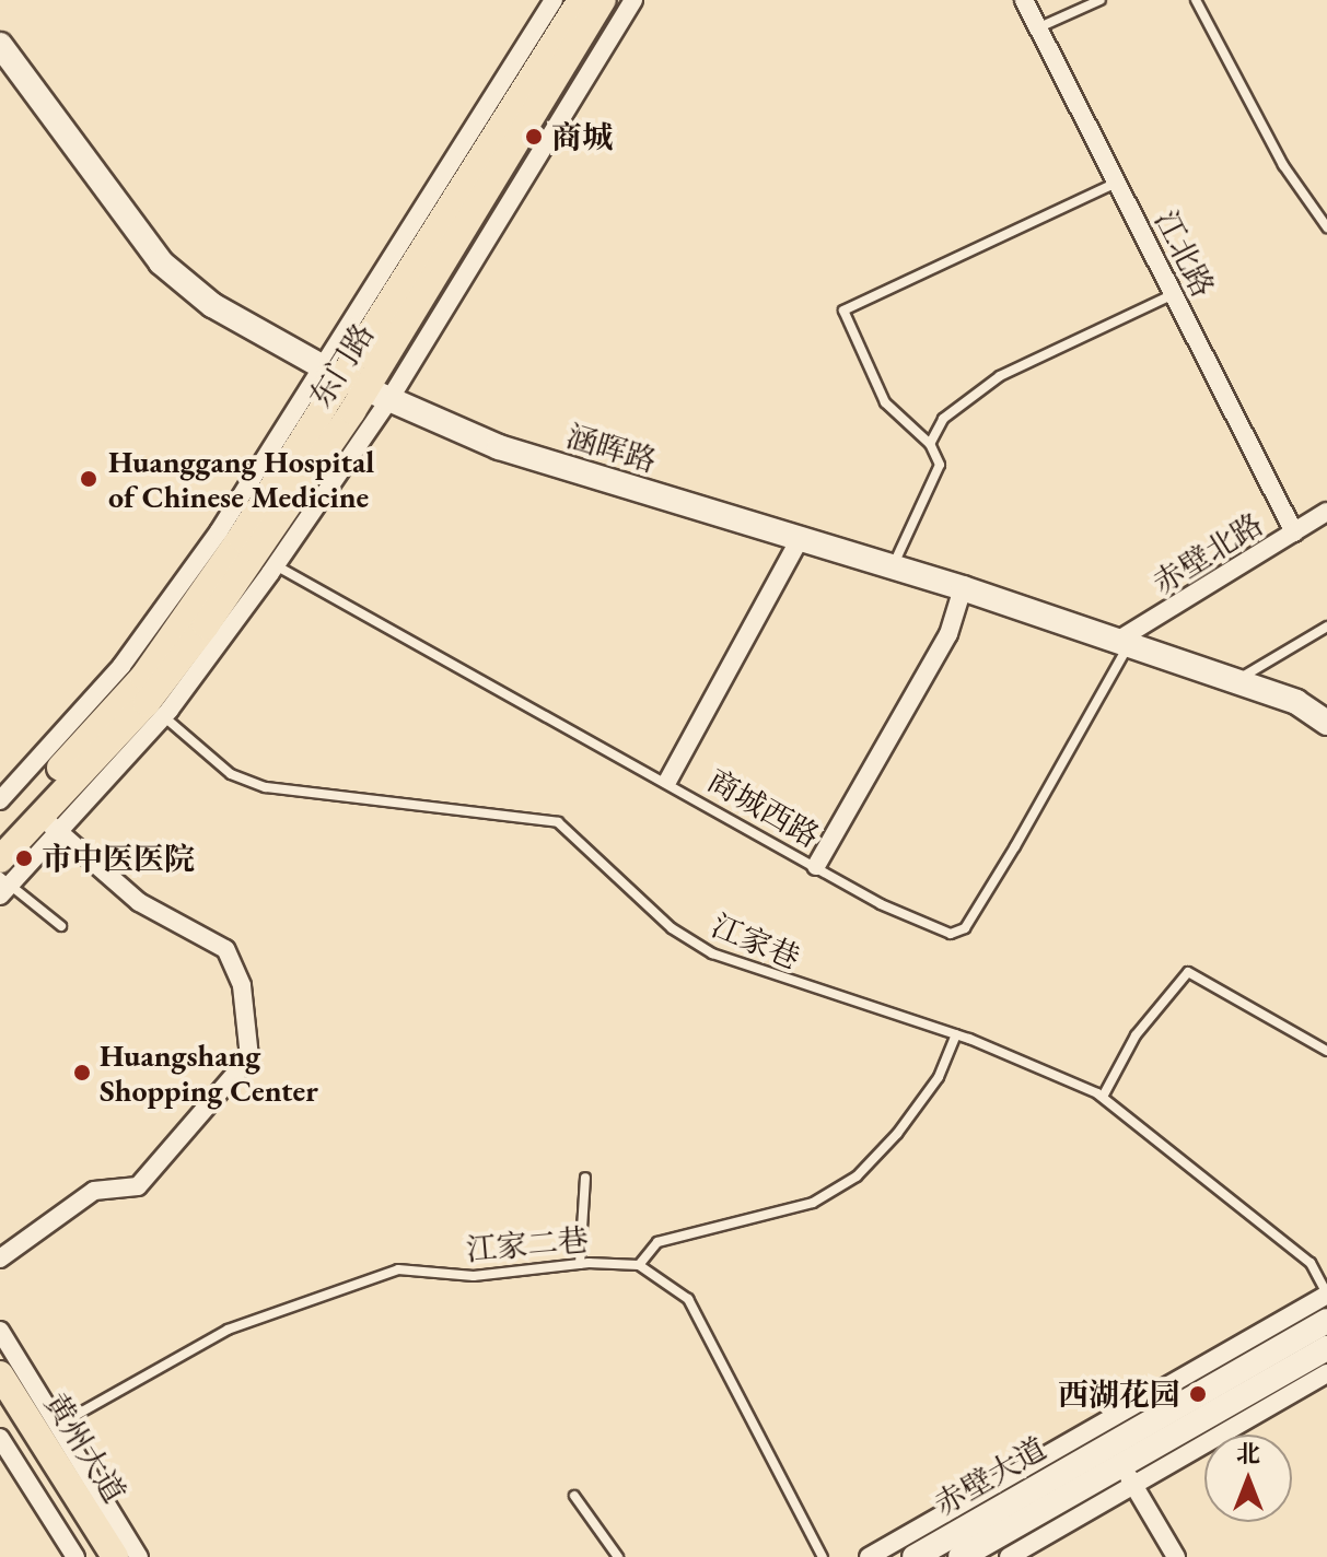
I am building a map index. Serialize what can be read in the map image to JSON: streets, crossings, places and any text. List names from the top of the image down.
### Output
{
  "streets": {
    "main road": ["东门路", "黄州大道"],
    "street": [
      "江北路",
      "涵晖路",
      "赤壁北路",
      "赤壁大道"
    ],
    "lane": ["商城西路", "江家巷", "江家二巷"]
  },
  "crossings": [
    ["江北路", "赤壁北路"],
    ["东门路", "涵晖路"],
    ["东门路", "商城西路"],
    ["东门路", "江家巷"],
    ["涵晖路", "赤壁北路"],
    ["涵晖路", "商城西路"],
    ["赤壁北路", "商城西路"],
    ["江家二巷", "黄州大道"]
  ],
  "places": [
    "商城",
    "Huanggang Hospital of Chinese Medicine",
    "市中医医院",
    "Huangshang Shopping Center",
    "西湖花园"
  ],
  "north": "top"
}
